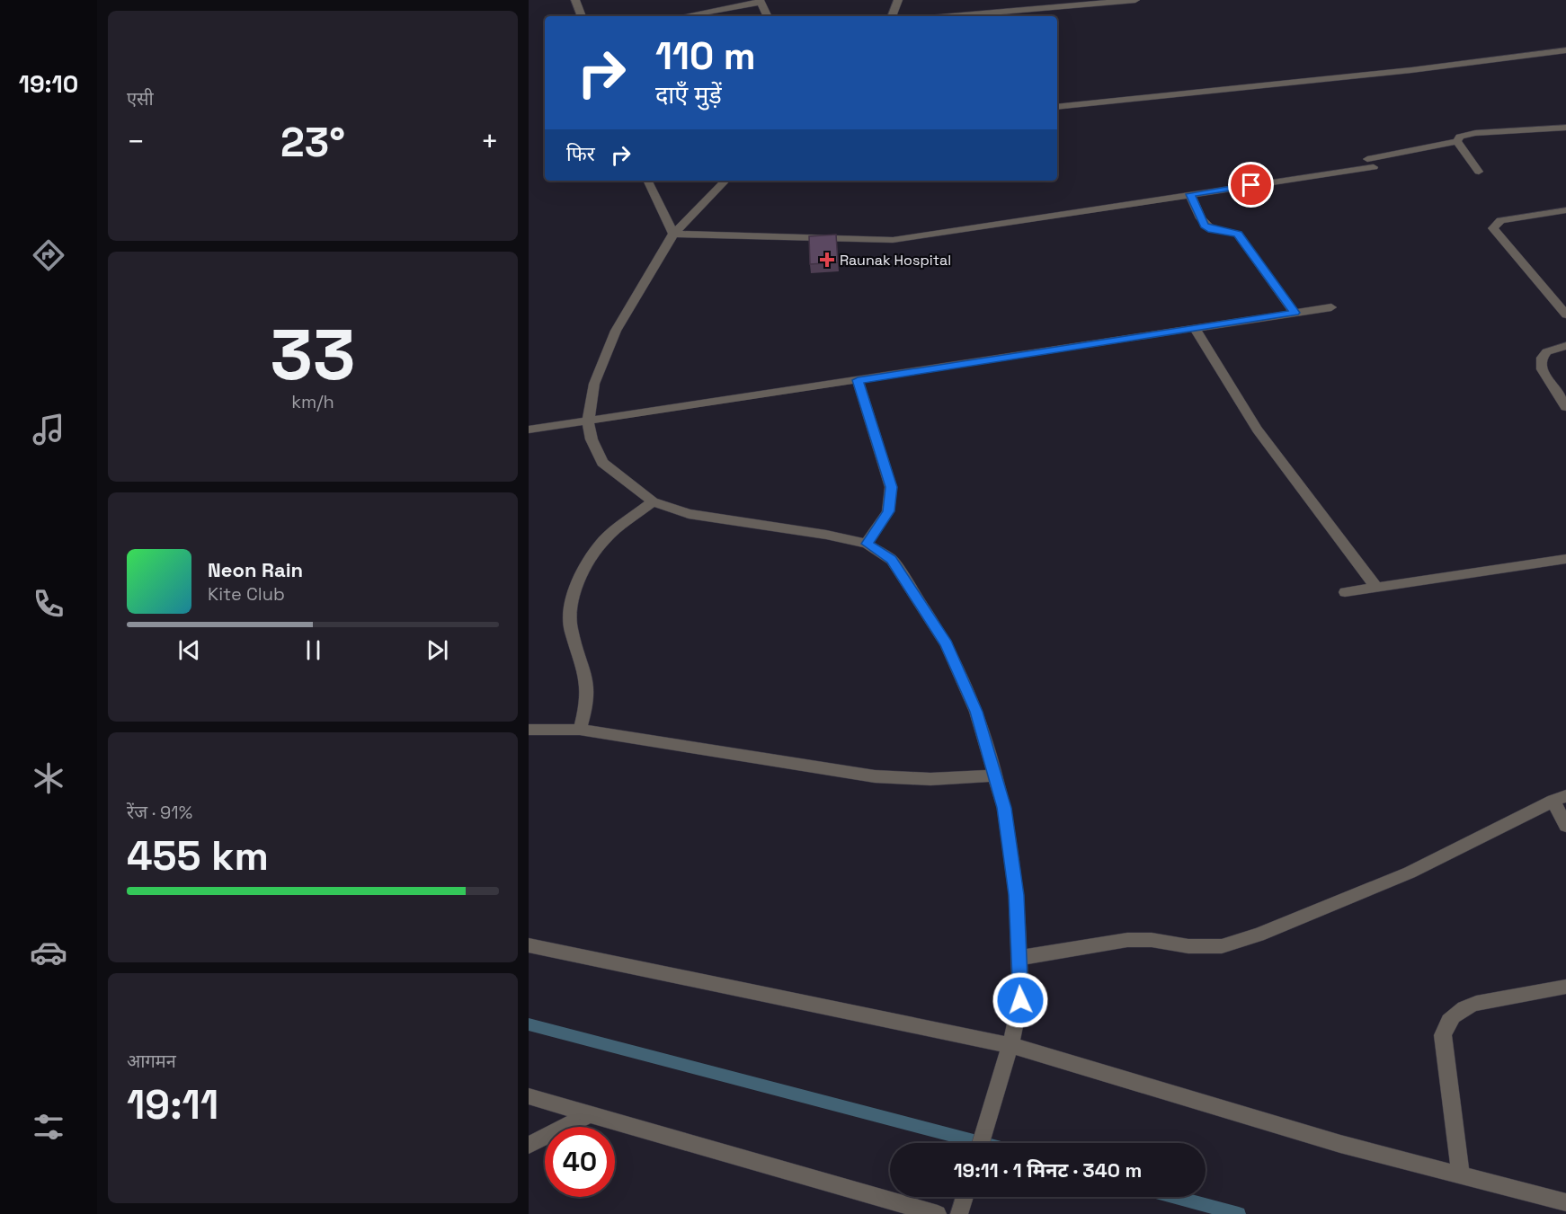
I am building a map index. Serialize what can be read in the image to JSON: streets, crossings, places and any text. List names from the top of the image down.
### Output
{
  "places": {
    "health": ["Raunak Hospital"]
  },
  "page": {
    "tabs": "19:10",
    "tile": [
      "एसी",
      ["33", "km/h"],
      ["रेंज · 91%", "455 km"],
      ["आगमन", "19:11"]
    ],
    "turn": ["110 m", "दाएँ मुड़ें"],
    "heat": ["−", "23°", "+"],
    "then": "फिर",
    "song": ["Neon Rain", "Kite Club"],
    "limit": "40",
    "trip": "19:11 · 1 मिनट · 340 m"
  }
}
